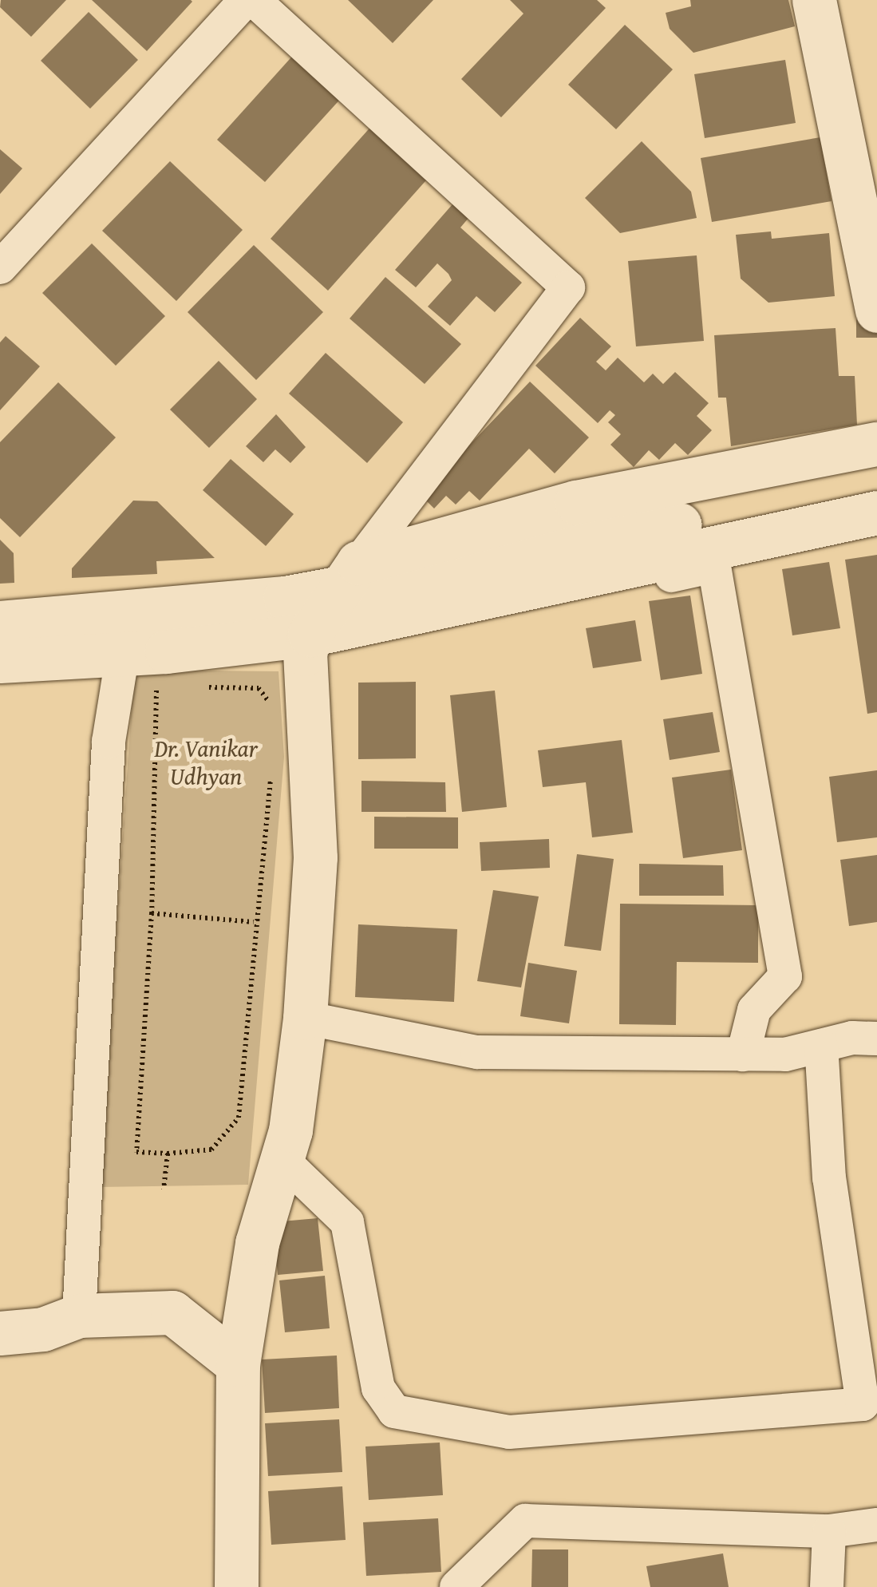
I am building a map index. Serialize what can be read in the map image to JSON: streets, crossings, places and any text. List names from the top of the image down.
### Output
{
  "parks": ["Dr. Vanikar Udhyan"]
}
